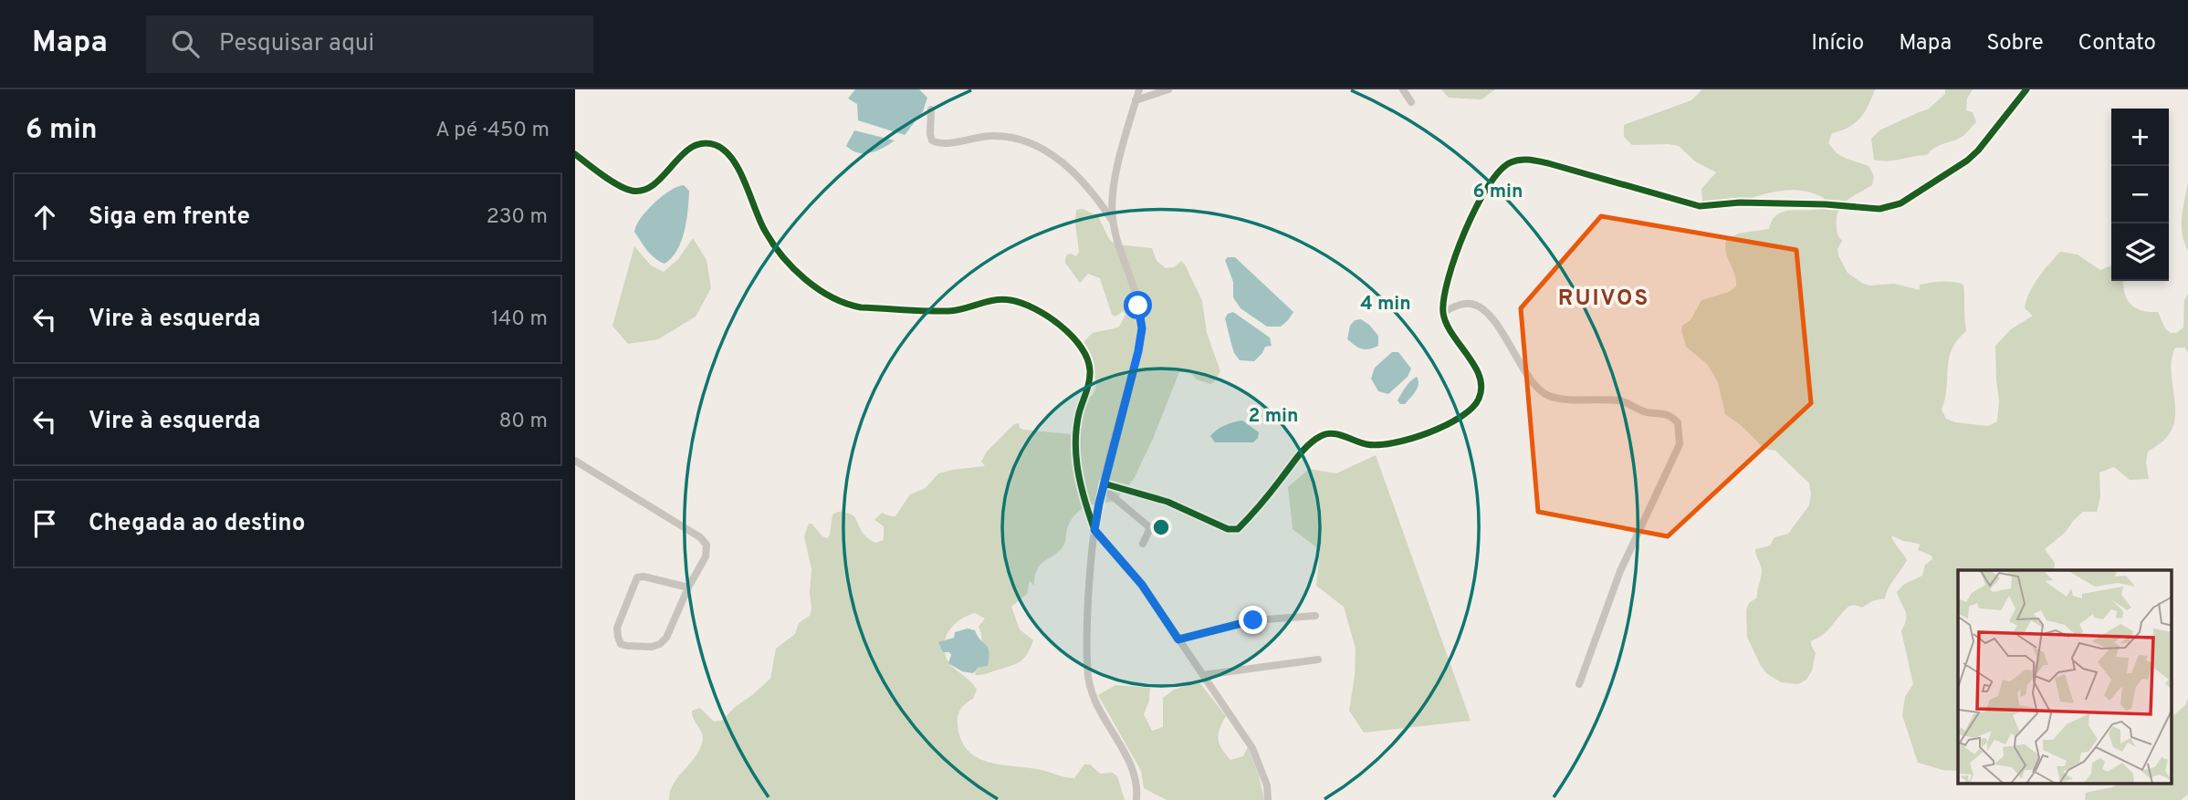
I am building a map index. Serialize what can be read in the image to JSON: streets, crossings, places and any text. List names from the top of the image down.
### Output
{
  "districts": ["RUIVOS"],
  "page": {
    "header": "Mapa",
    "search": "Pesquisar aqui",
    "nav": [
      "Início",
      "Mapa",
      "Sobre",
      "Contato"
    ],
    "heading": ["6 min", "A pé · 450 m"],
    "map_buttons": ["+", "−"],
    "list": [
      ["Siga em frente", "230 m"],
      ["Vire à esquerda", "140 m"],
      ["Vire à esquerda", "80 m"],
      "Chegada ao destino"
    ]
  },
  "rings": ["6 min", "4 min", "2 min"]
}
